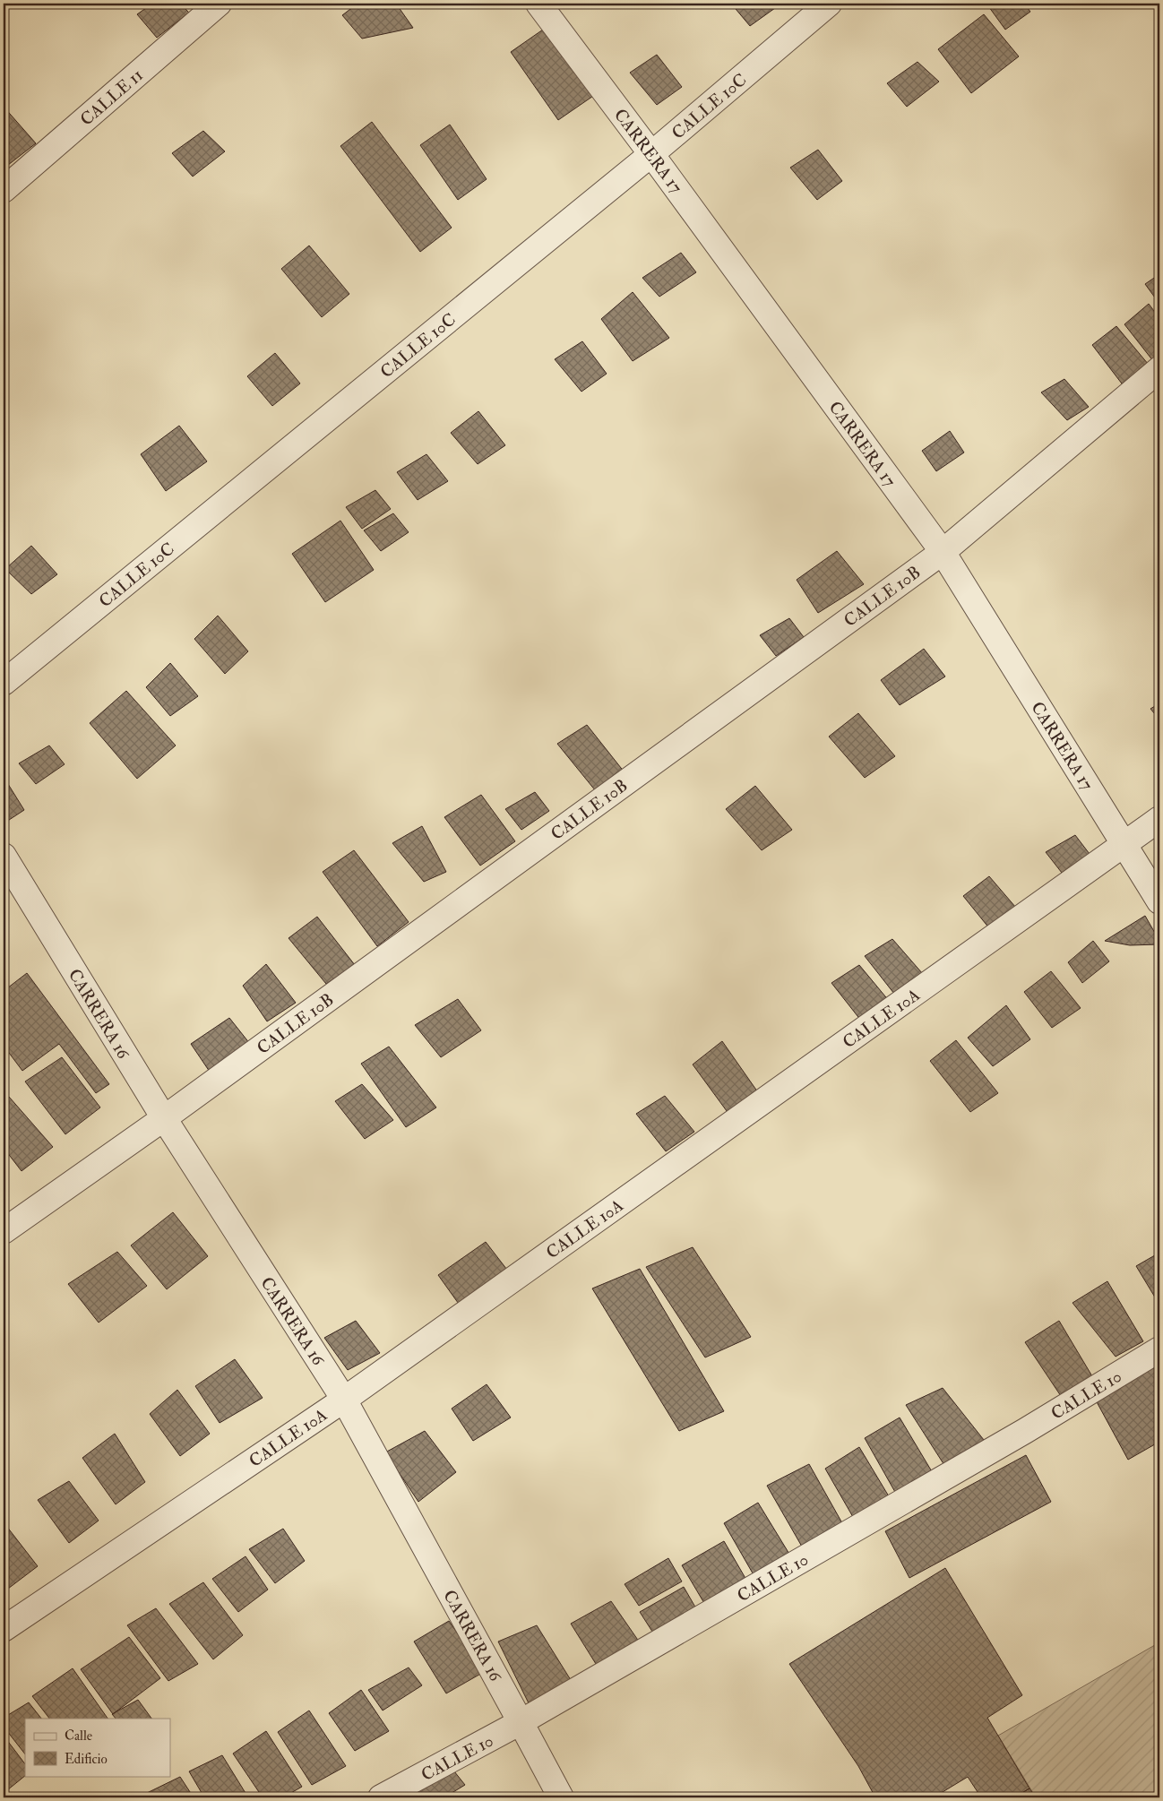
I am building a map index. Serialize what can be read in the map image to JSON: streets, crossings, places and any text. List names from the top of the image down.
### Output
{
  "streets": {
    "street": [
      "CALLE 11",
      "CALLE 10C",
      "CARRERA 17",
      "CALLE 10B",
      "CARRERA 16",
      "CALLE 10A",
      "CALLE 10"
    ]
  },
  "crossings": [
    ["CALLE 10C", "CARRERA 17"],
    ["CARRERA 17", "CALLE 10B"],
    ["CARRERA 17", "CALLE 10A"],
    ["CALLE 10B", "CARRERA 16"],
    ["CARRERA 16", "CALLE 10A"],
    ["CARRERA 16", "CALLE 10"]
  ],
  "legend": ["Calle", "Edificio"]
}
